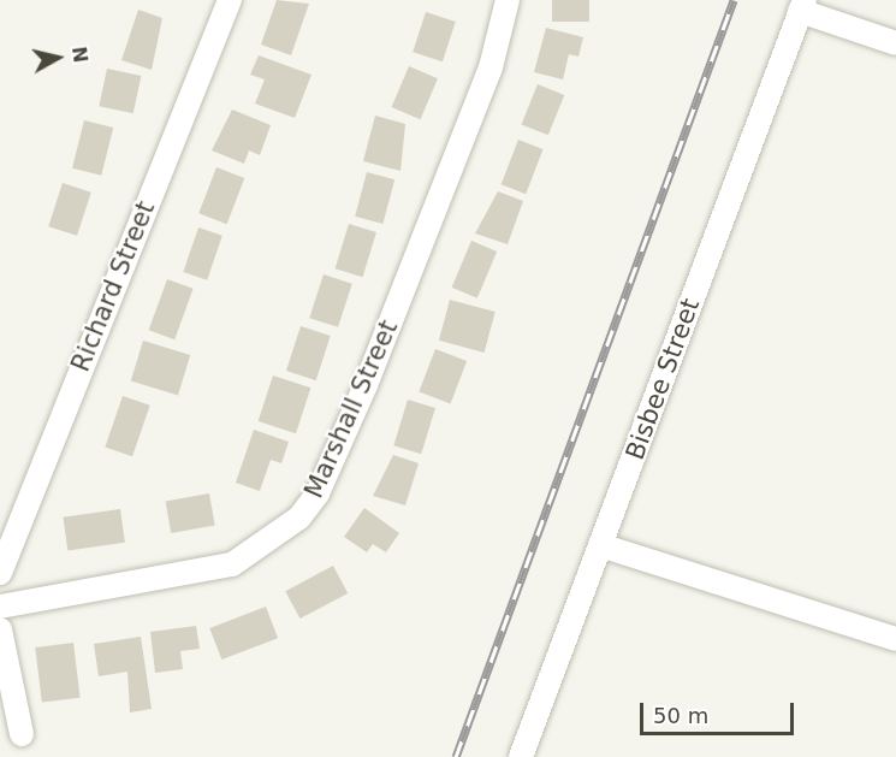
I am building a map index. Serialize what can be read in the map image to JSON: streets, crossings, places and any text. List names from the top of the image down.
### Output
{
  "streets": {
    "street": ["Richard Street", "Bisbee Street", "Marshall Street"]
  },
  "scale_bar": "50 m",
  "north": "right"
}
